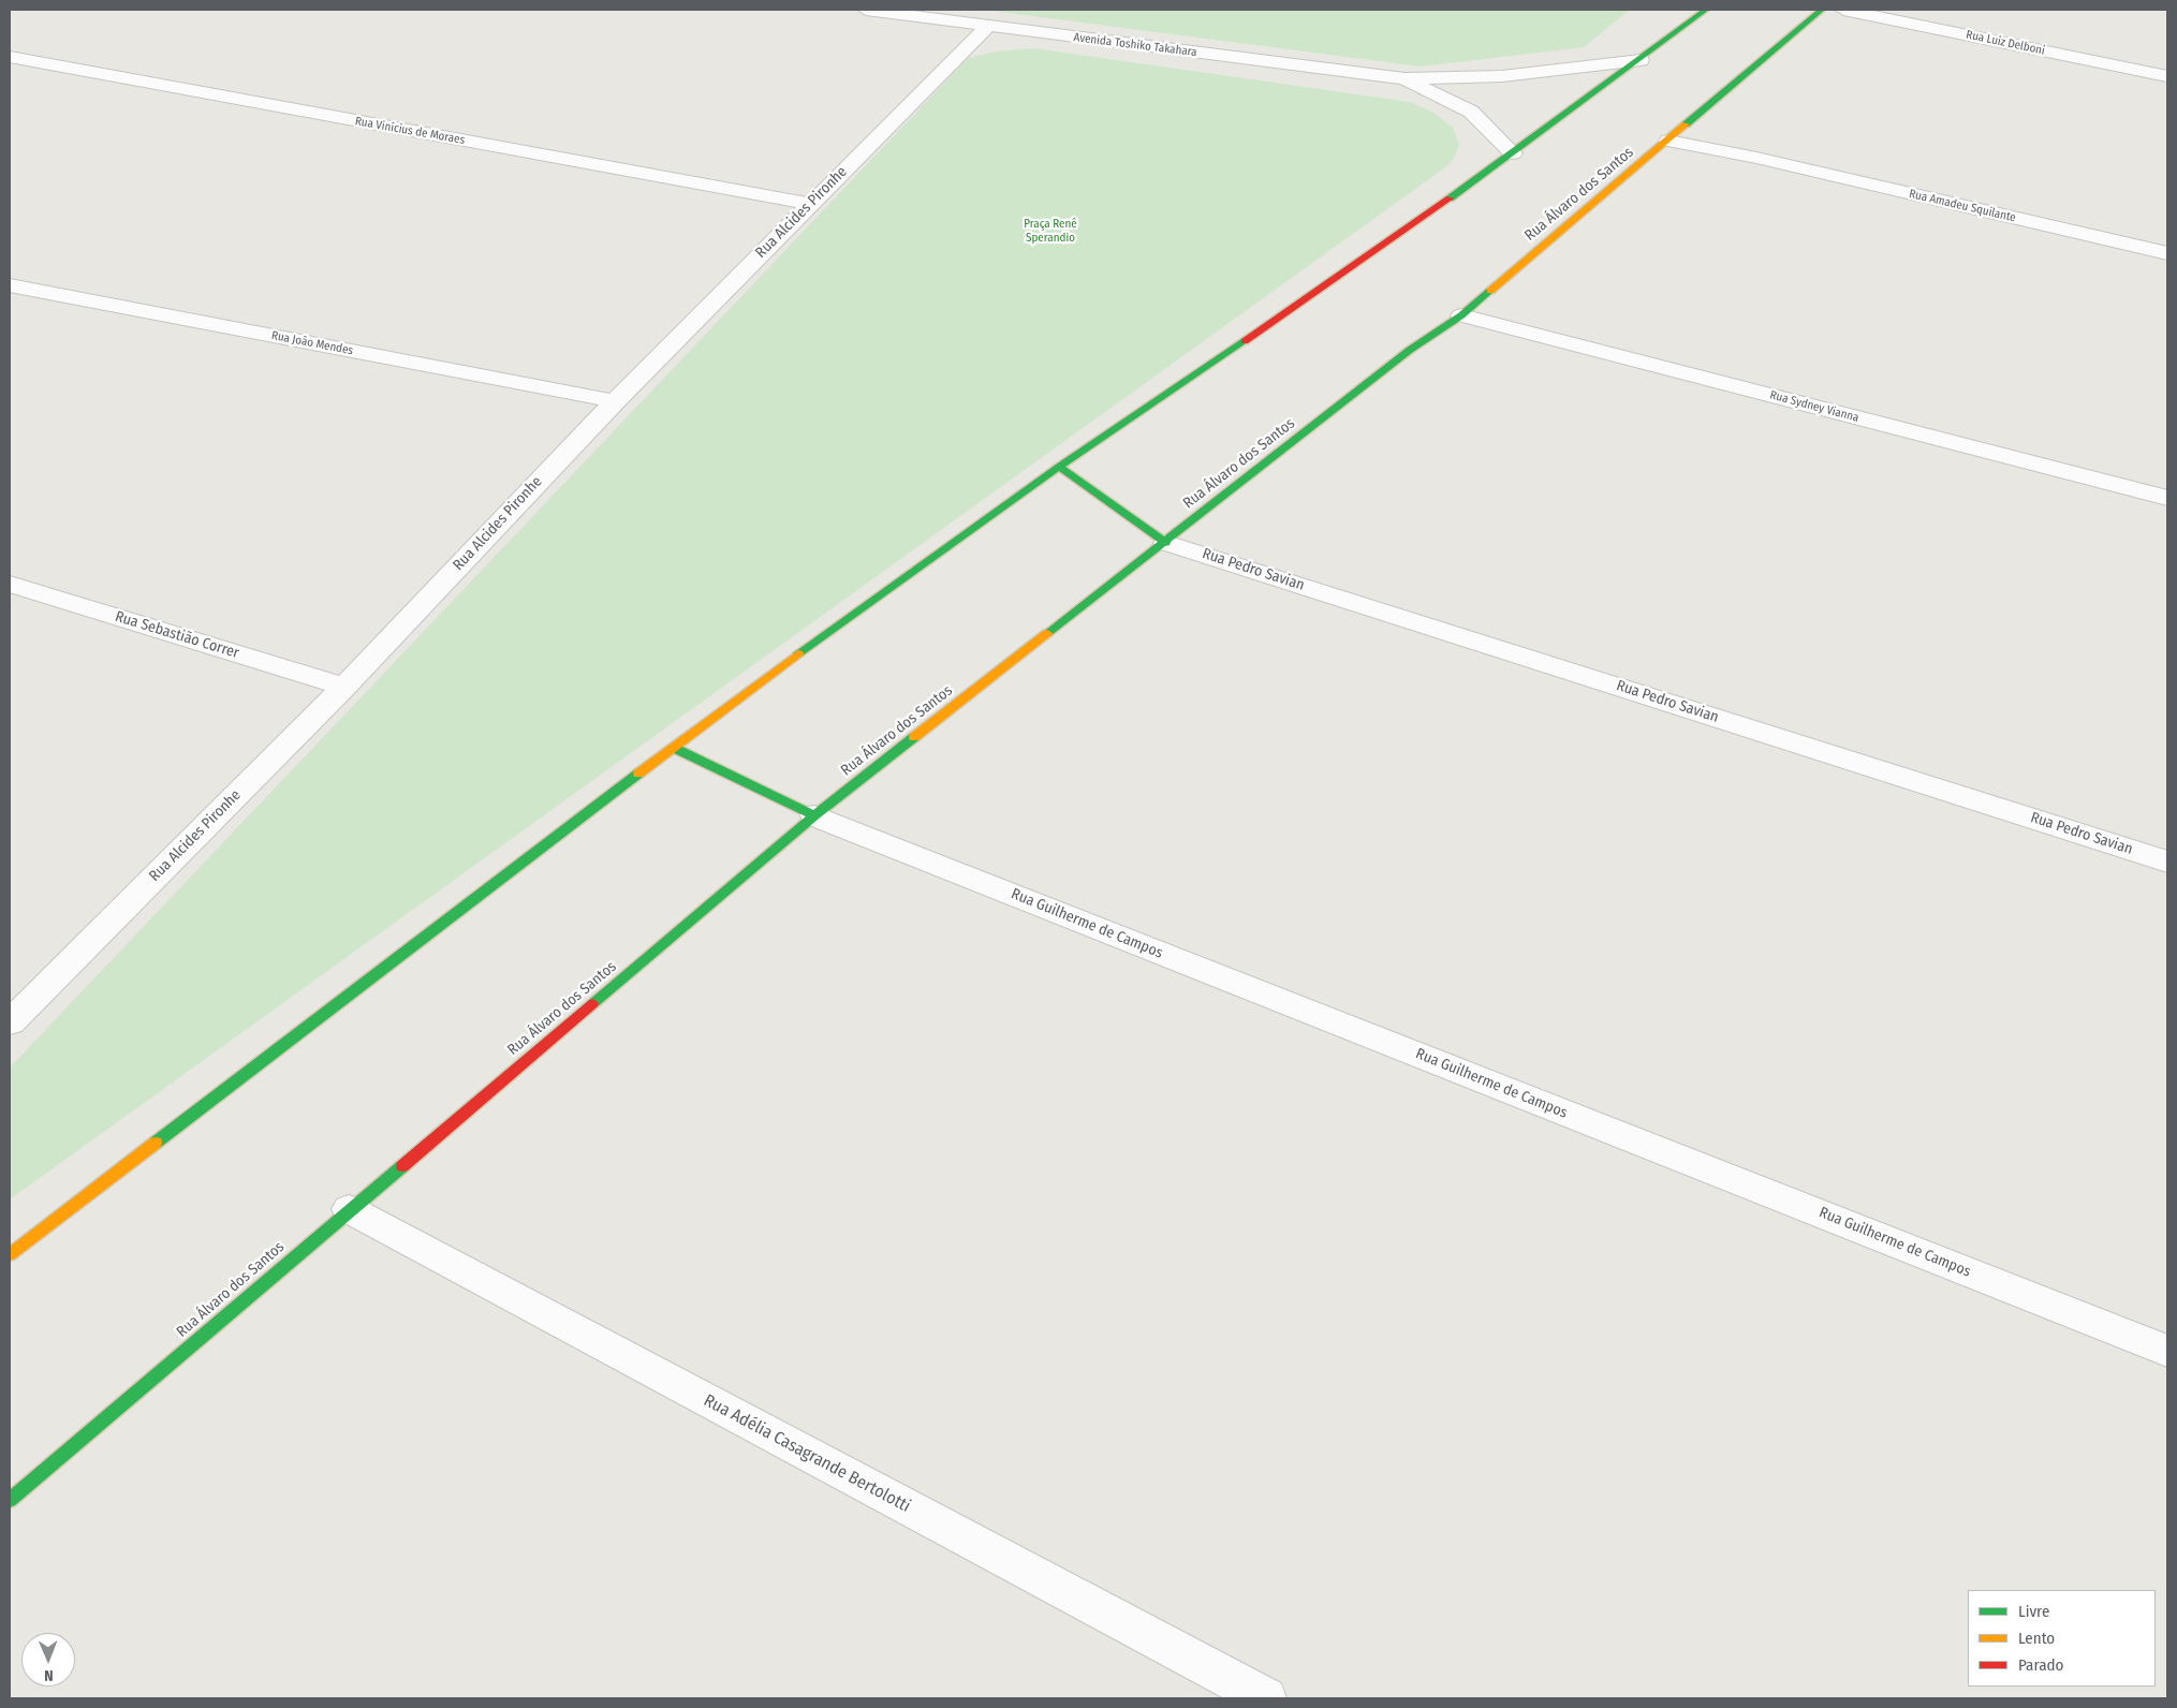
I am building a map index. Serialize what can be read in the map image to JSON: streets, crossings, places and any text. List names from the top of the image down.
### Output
{
  "streets": {
    "main road": ["Rua Álvaro dos Santos"],
    "street": [
      "Rua Luiz Delboni",
      "Avenida Toshiko Takahara",
      "Rua Vinícius de Moraes",
      "Rua Amadeu Squilante",
      "Rua Alcides Pironhe",
      "Rua João Mendes",
      "Rua Sydney Vianna",
      "Rua Pedro Savian",
      "Rua Sebastião Correr",
      "Rua Guilherme de Campos",
      "Rua Adélia Casagrande Bertolotti"
    ]
  },
  "crossings": [
    ["Avenida Toshiko Takahara", "Rua Alcides Pironhe"],
    ["Rua Vinícius de Moraes", "Rua Alcides Pironhe"],
    ["Rua Álvaro dos Santos", "Rua Amadeu Squilante"],
    ["Rua Álvaro dos Santos", "Rua Sydney Vianna"],
    ["Rua Álvaro dos Santos", "Rua Pedro Savian"],
    ["Rua Álvaro dos Santos", "Rua Guilherme de Campos"],
    ["Rua Álvaro dos Santos", "Rua Adélia Casagrande Bertolotti"],
    ["Rua Alcides Pironhe", "Rua João Mendes"],
    ["Rua Alcides Pironhe", "Rua Sebastião Correr"]
  ],
  "parks": ["Praça Renê Sperandio"],
  "legend": ["Livre", "Lento", "Parado"],
  "north": "bottom"
}
